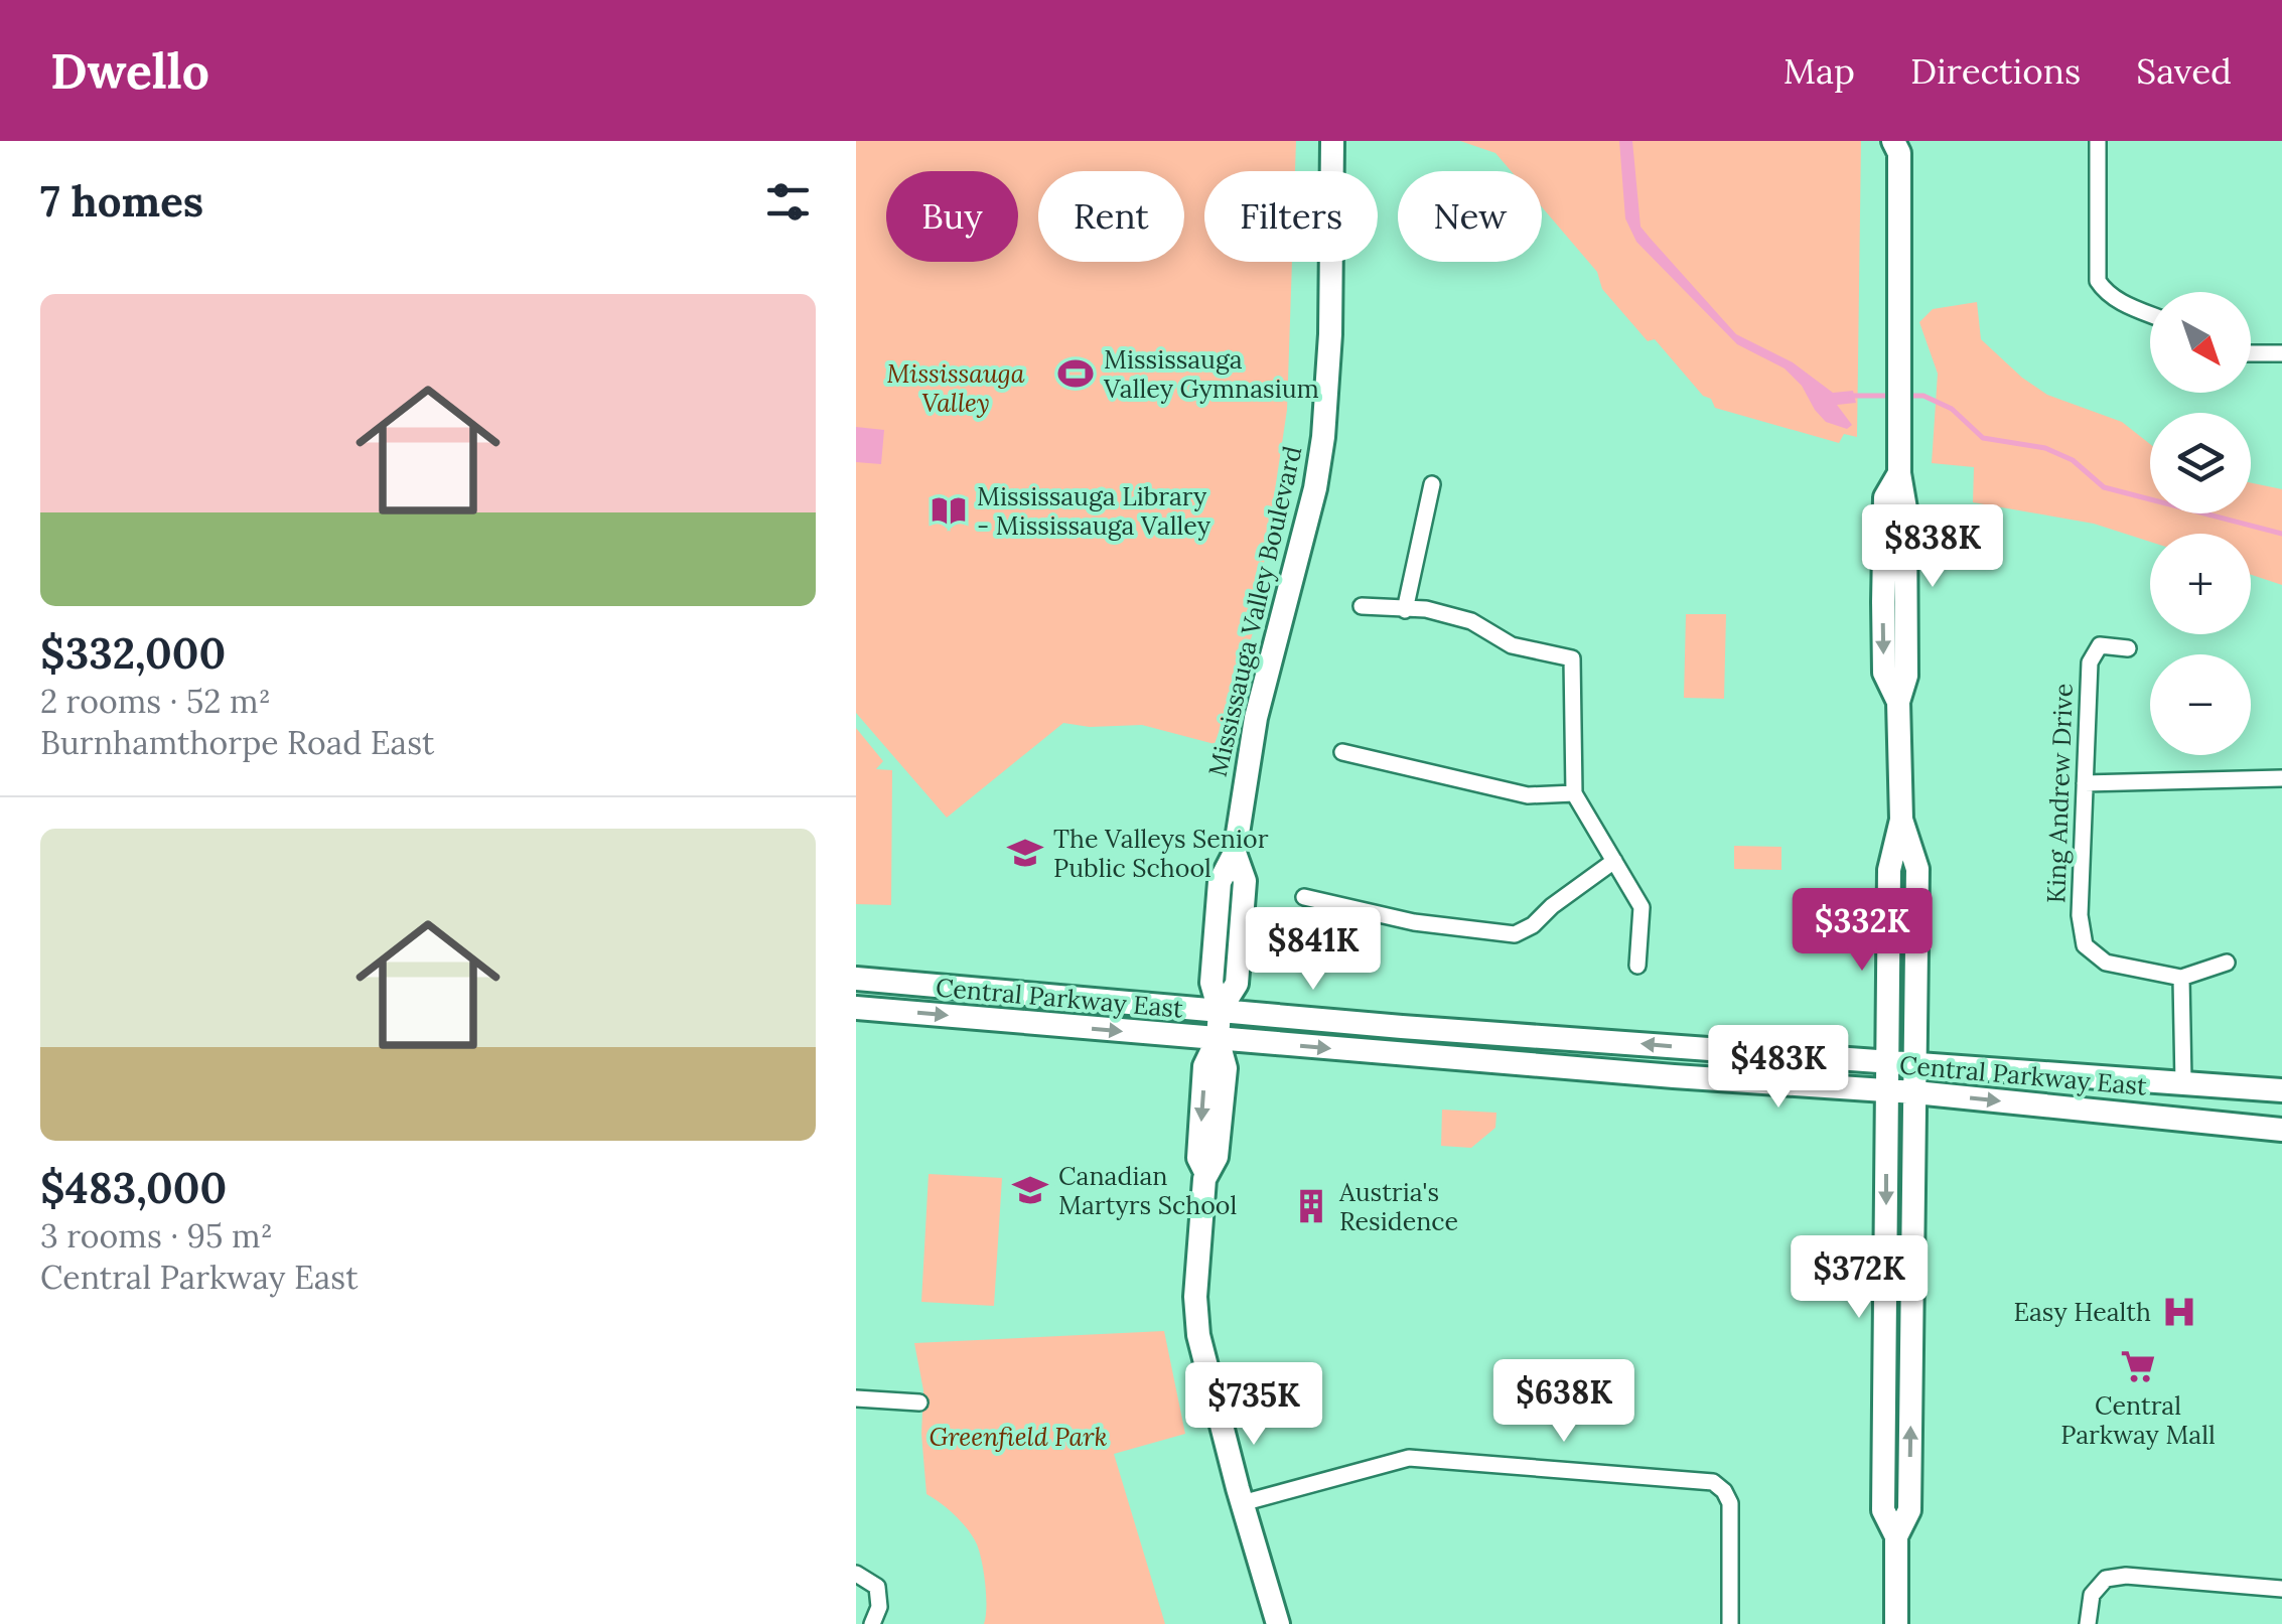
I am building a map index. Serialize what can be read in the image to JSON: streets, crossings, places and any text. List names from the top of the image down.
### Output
{
  "streets": {
    "street": ["Mississauga Valley Boulevard", "King Andrew Drive", "Central Parkway East"]
  },
  "crossings": [
    ["Mississauga Valley Boulevard", "Central Parkway East"]
  ],
  "parks": ["Mississauga Valley", "Greenfield Park"],
  "places": {
    "sports": ["Mississauga Valley Gymnasium"],
    "library": ["Mississauga Library - Mississauga Valley"],
    "school or university": ["The Valleys Senior Public School", "Canadian Martyrs School"],
    "building": ["Austria's Residence"],
    "hospital": ["Easy Health"],
    "supermarket": ["Central Parkway Mall"]
  },
  "north": "bottom right",
  "page": {
    "header": "Dwello",
    "nav": ["Map", "Directions", "Saved"],
    "heading": "7 homes",
    "chip": [
      "Buy",
      "Rent",
      "Filters",
      "New"
    ],
    "list": [
      {
        "name": "$332,000",
        "note": "2 rooms · 52 m² · Burnhamthorpe Road East"
      },
      {
        "name": "$483,000",
        "note": "3 rooms · 95 m² · Central Parkway East"
      }
    ],
    "map_buttons": ["+", "−"],
    "price": [
      "$838K",
      "$332K",
      "$841K",
      "$483K",
      "$372K",
      "$638K",
      "$735K"
    ]
  }
}
